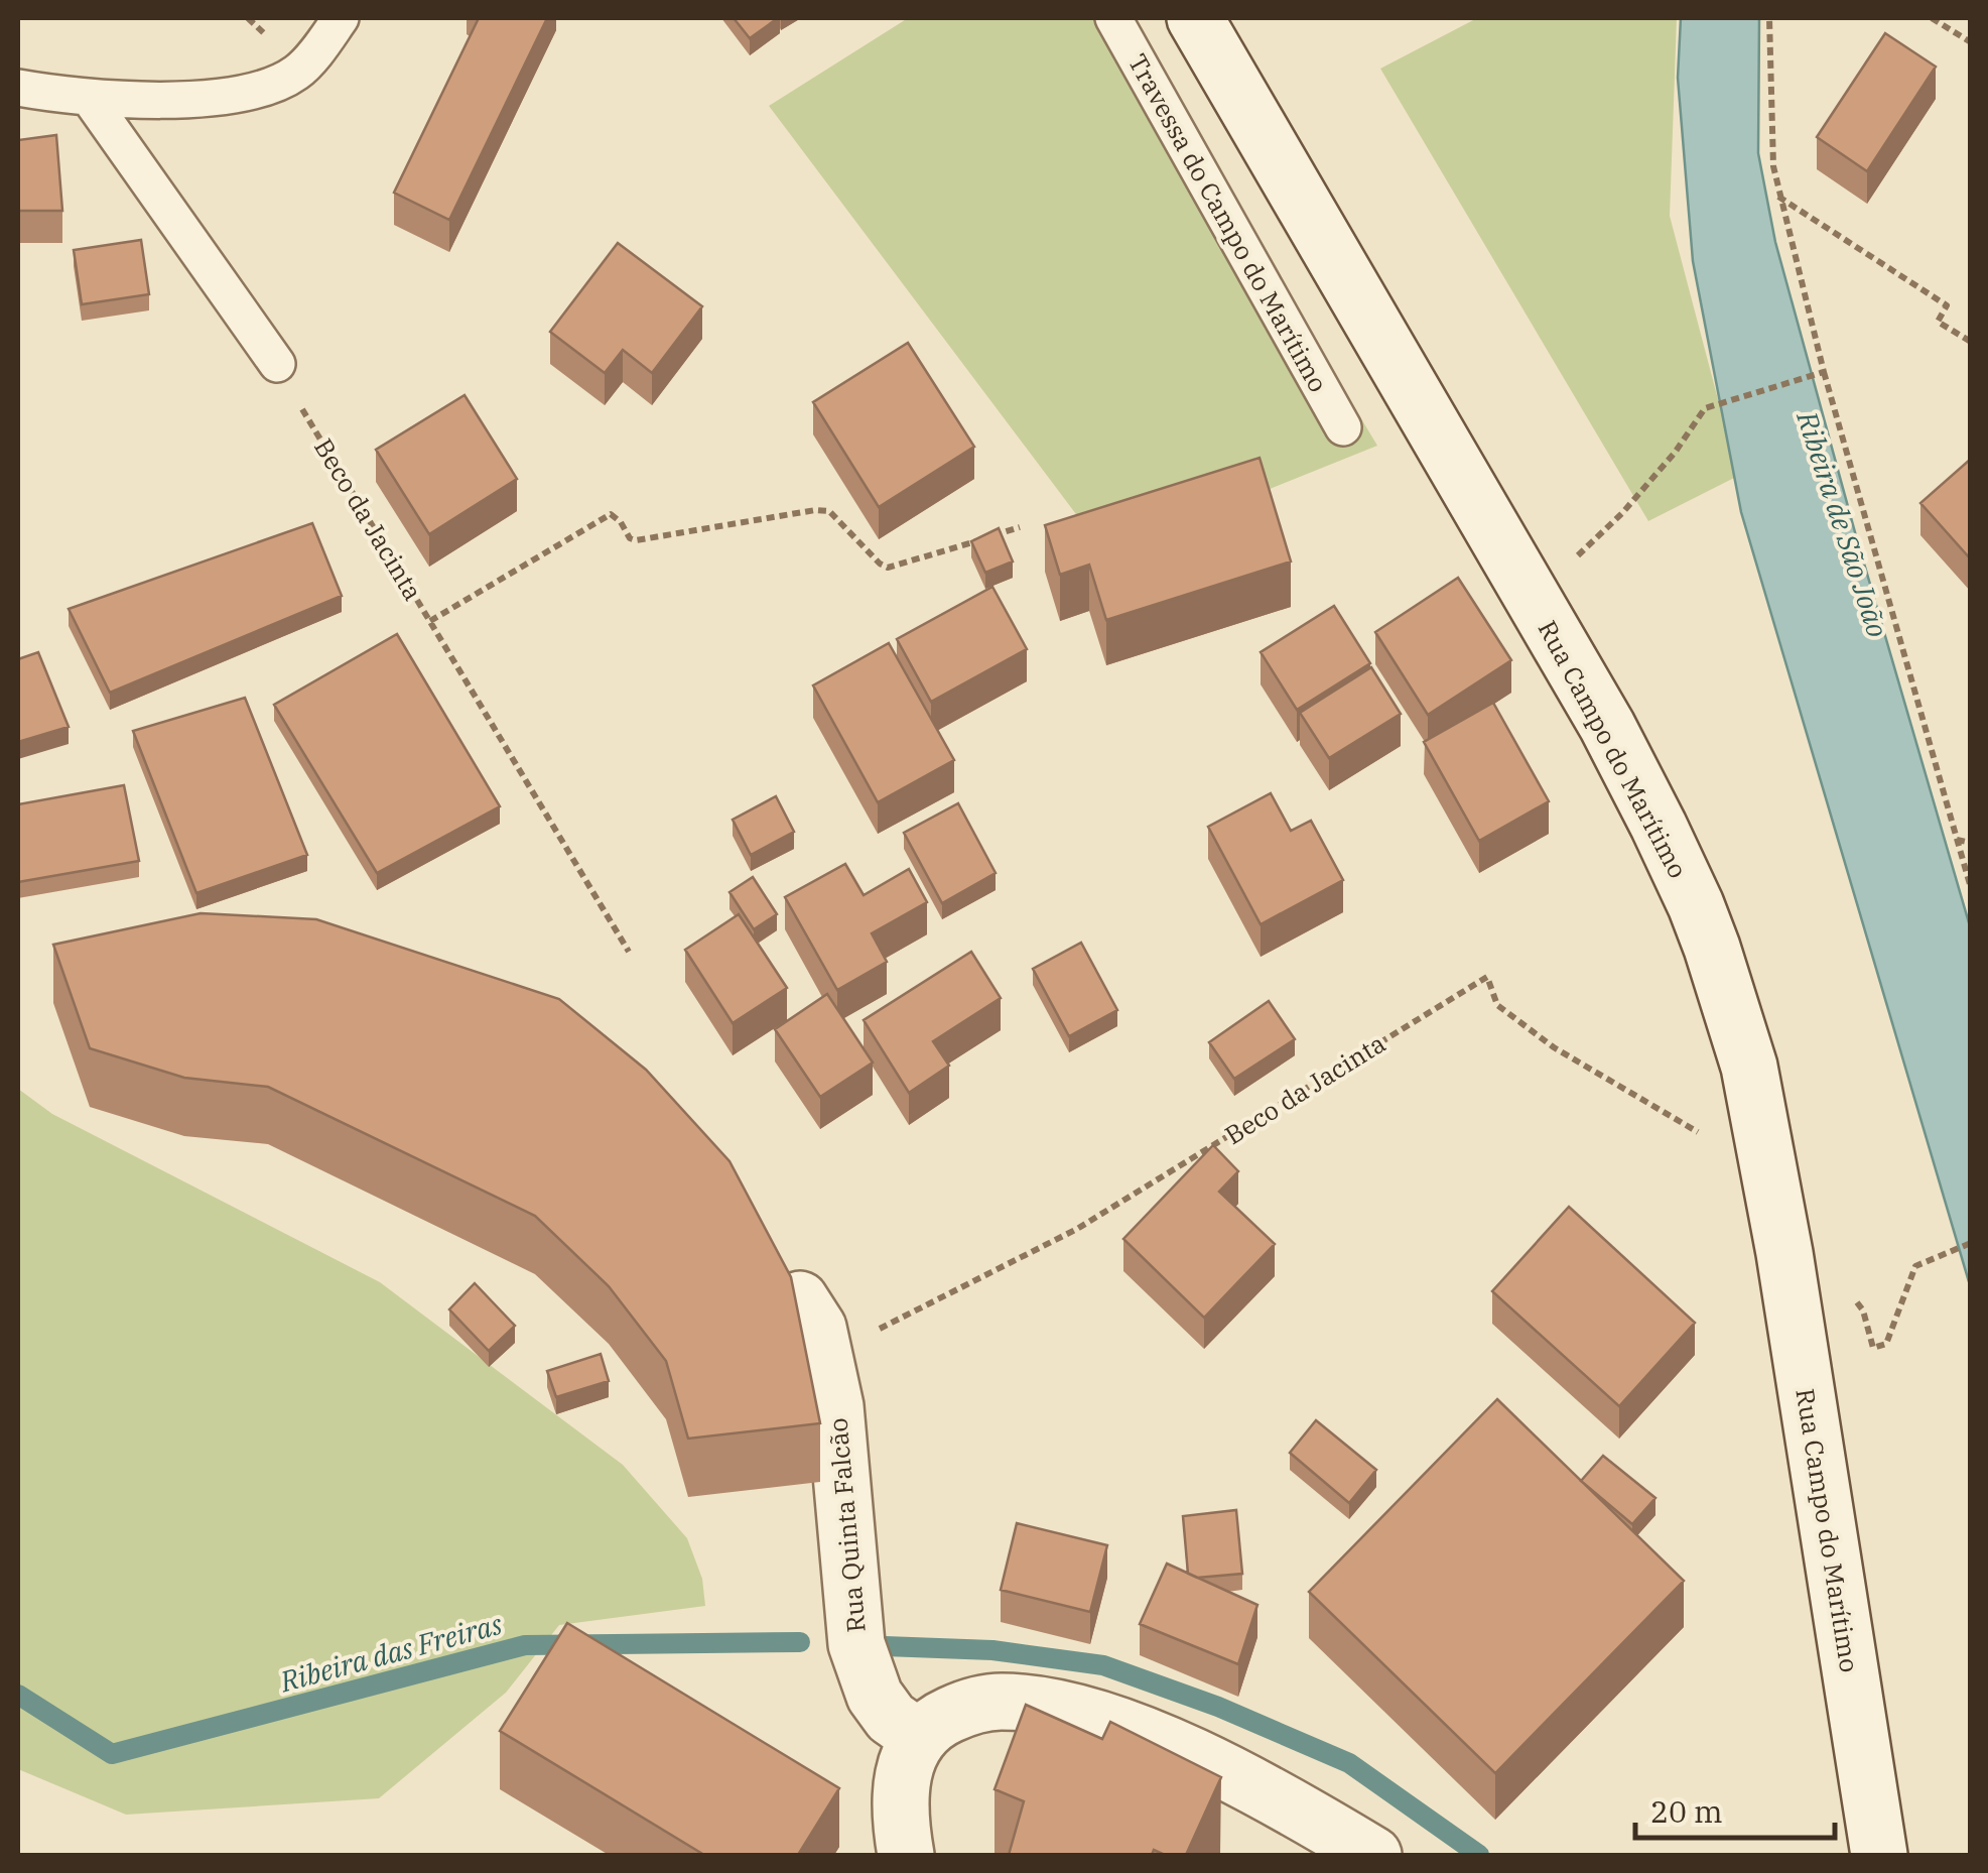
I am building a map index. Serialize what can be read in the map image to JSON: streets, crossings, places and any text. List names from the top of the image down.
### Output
{
  "streets": {
    "main road": ["Rua Campo do Marítimo", "Rua Quinta Falcão"],
    "lane": ["Travessa do Campo do Marítimo"],
    "path": ["Beco da Jacinta"]
  },
  "crossings": [
    ["Beco da Jacinta", "Rua Campo do Marítimo"],
    ["Beco da Jacinta", "Rua Quinta Falcão"]
  ],
  "water": ["Ribeira de São João", "Ribeira das Freiras"],
  "scale_bar": "20 m"
}
